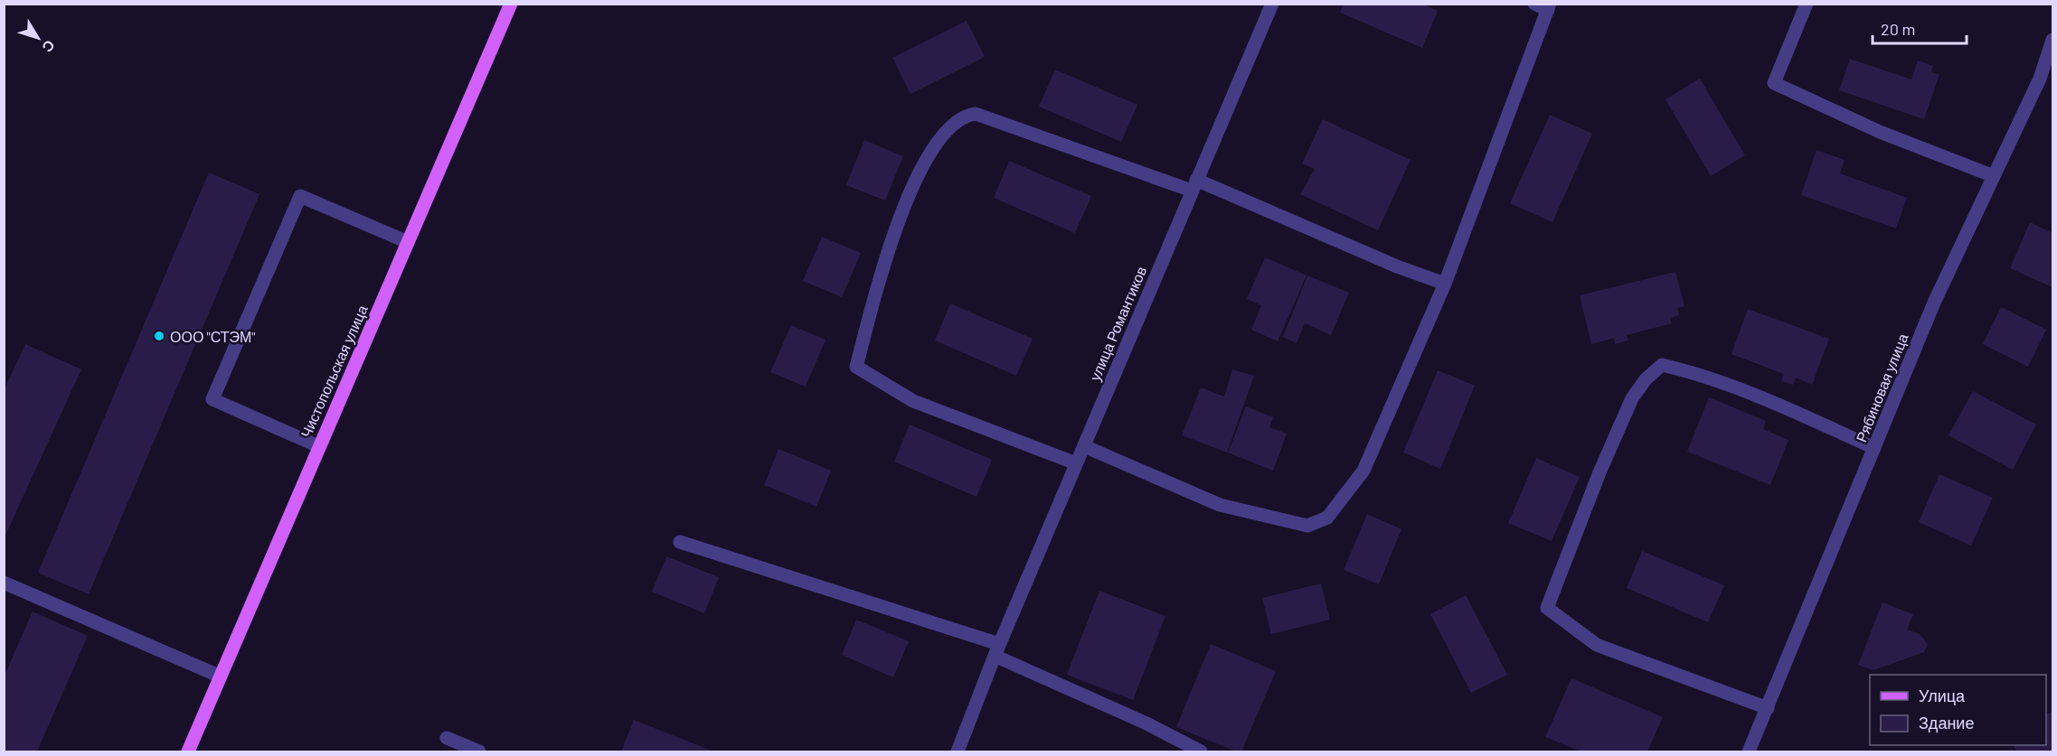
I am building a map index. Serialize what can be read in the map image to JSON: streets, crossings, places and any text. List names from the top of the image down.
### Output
{
  "streets": {
    "main road": ["Чистопольская улица"],
    "street": ["улица Романтиков", "Рябиновая улица"]
  },
  "places": ["ООО \"СТЭМ\""],
  "legend": ["Улица", "Здание"],
  "scale_bar": "20 m",
  "north": "bottom right"
}
